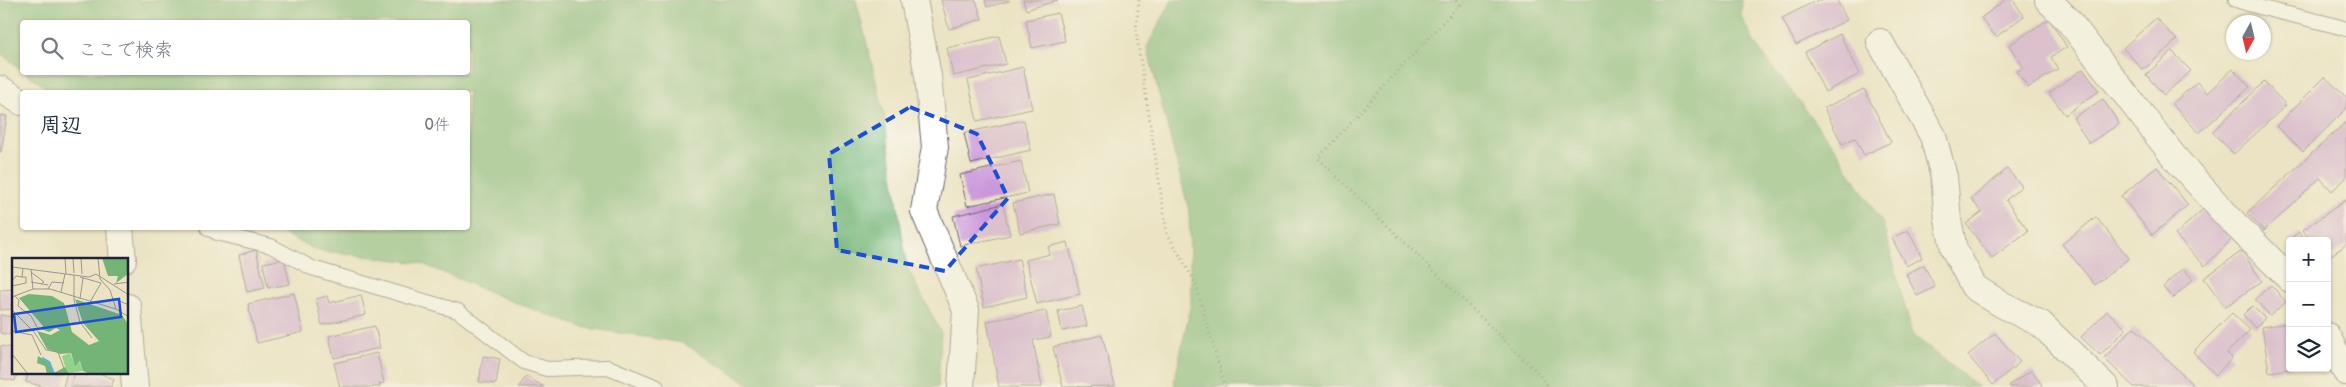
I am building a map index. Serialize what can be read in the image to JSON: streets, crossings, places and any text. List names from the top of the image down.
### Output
{
  "north": "bottom",
  "page": {
    "search": "ここで検索",
    "heading": ["周辺", "0件"],
    "map_buttons": ["+", "−"]
  }
}
